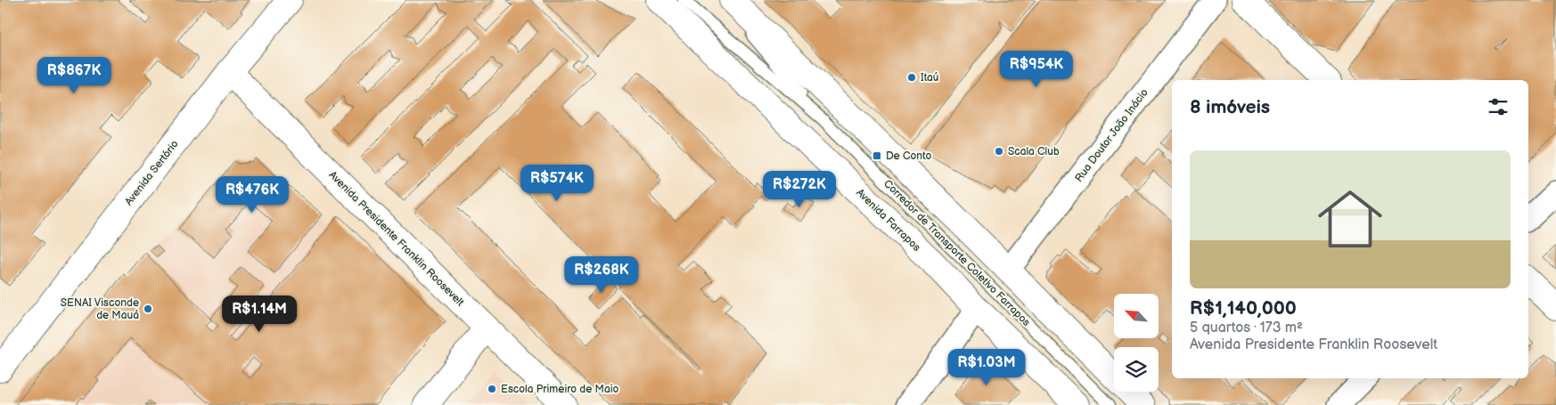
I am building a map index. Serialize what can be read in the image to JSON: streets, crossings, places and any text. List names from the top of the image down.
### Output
{
  "streets": {
    "main road": ["Avenida Sertório", "Avenida Farrapos", "Avenida Presidente Franklin Roosevelt"],
    "street": ["Rua Doutor João Inácio"],
    "lane": ["Corredor de Transporte Coletivo Farrapos"]
  },
  "crossings": [
    ["Avenida Sertório", "Avenida Presidente Franklin Roosevelt"]
  ],
  "places": {
    "other": [
      "Itaú",
      "Scala Club",
      "SENAI Visconde de Mauá",
      "Escola Primeiro de Maio"
    ],
    "transit": ["De Conto"]
  },
  "north": "top left",
  "page": {
    "price": [
      "R$954K",
      "R$867K",
      "R$574K",
      "R$272K",
      "R$476K",
      "R$268K",
      "R$1.14M",
      "R$1.03M"
    ],
    "heading": "8 imóveis",
    "list": [
      {
        "name": "R$1,140,000",
        "note": "5 quartos · 173 m² · Avenida Presidente Franklin Roosevelt"
      }
    ]
  }
}
